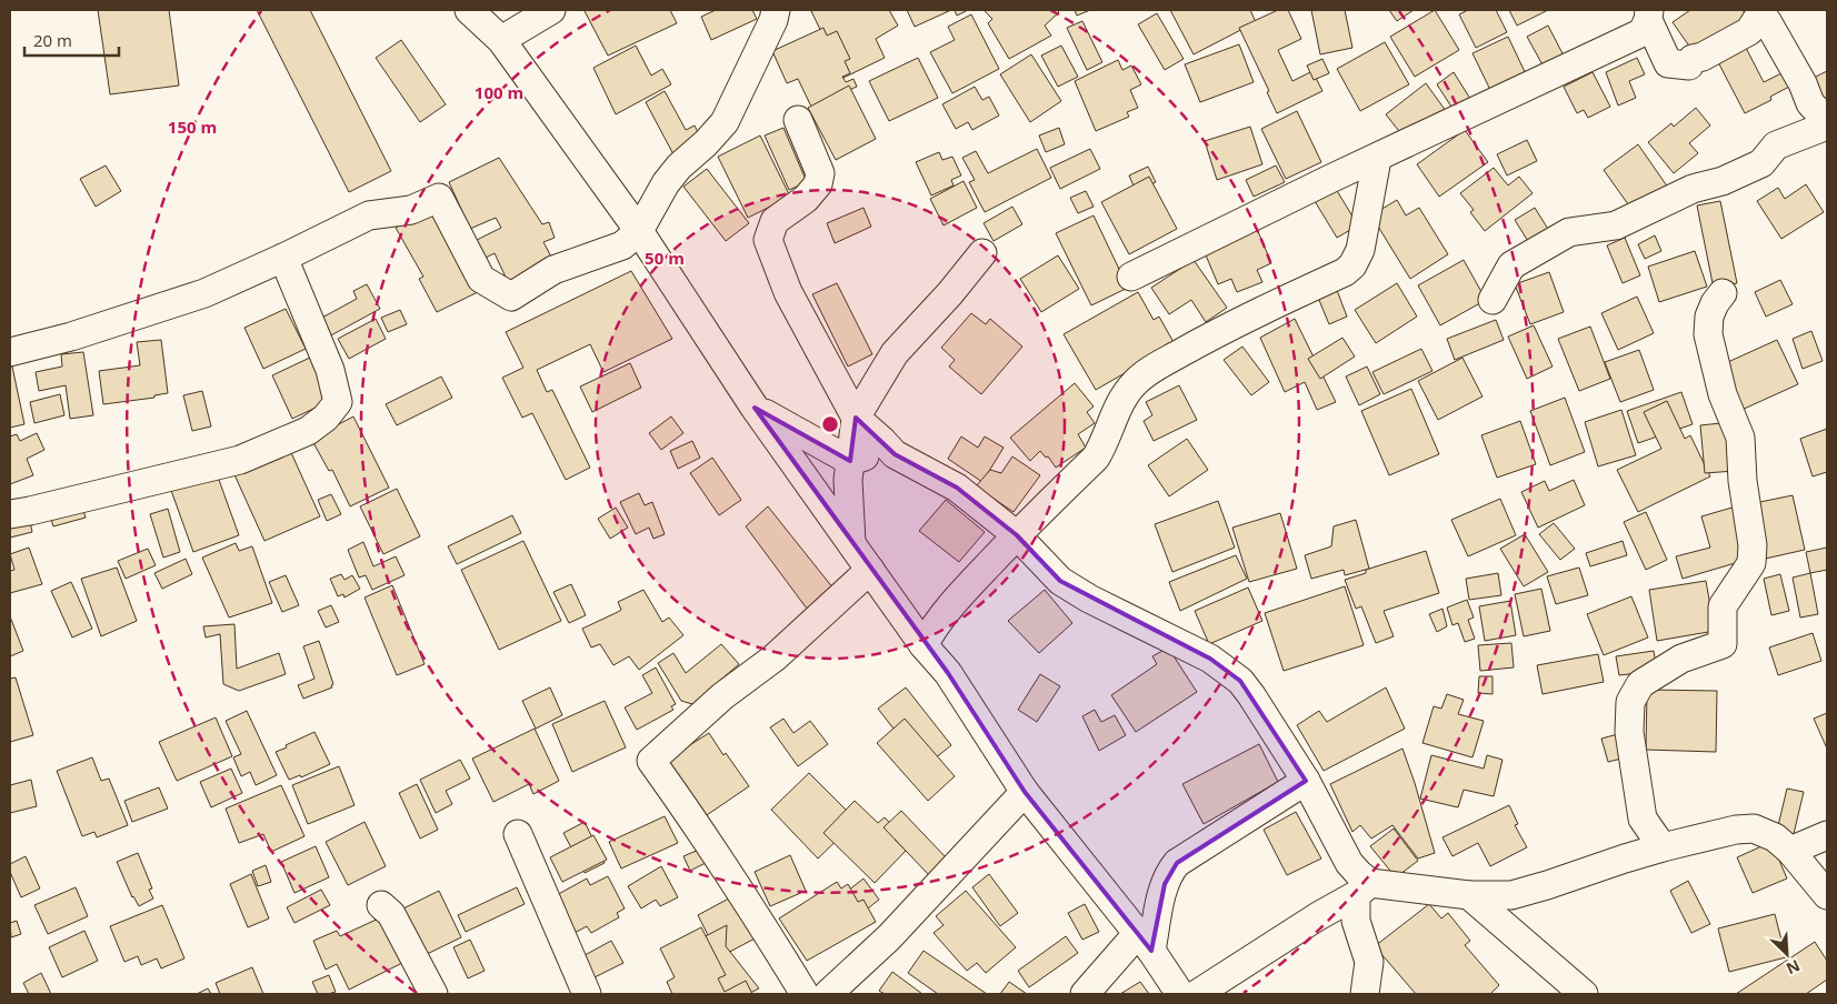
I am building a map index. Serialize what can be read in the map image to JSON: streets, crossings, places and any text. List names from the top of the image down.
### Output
{
  "scale_bar": "20 m",
  "north": "bottom right",
  "rings": ["100 m", "150 m", "50 m"]
}
